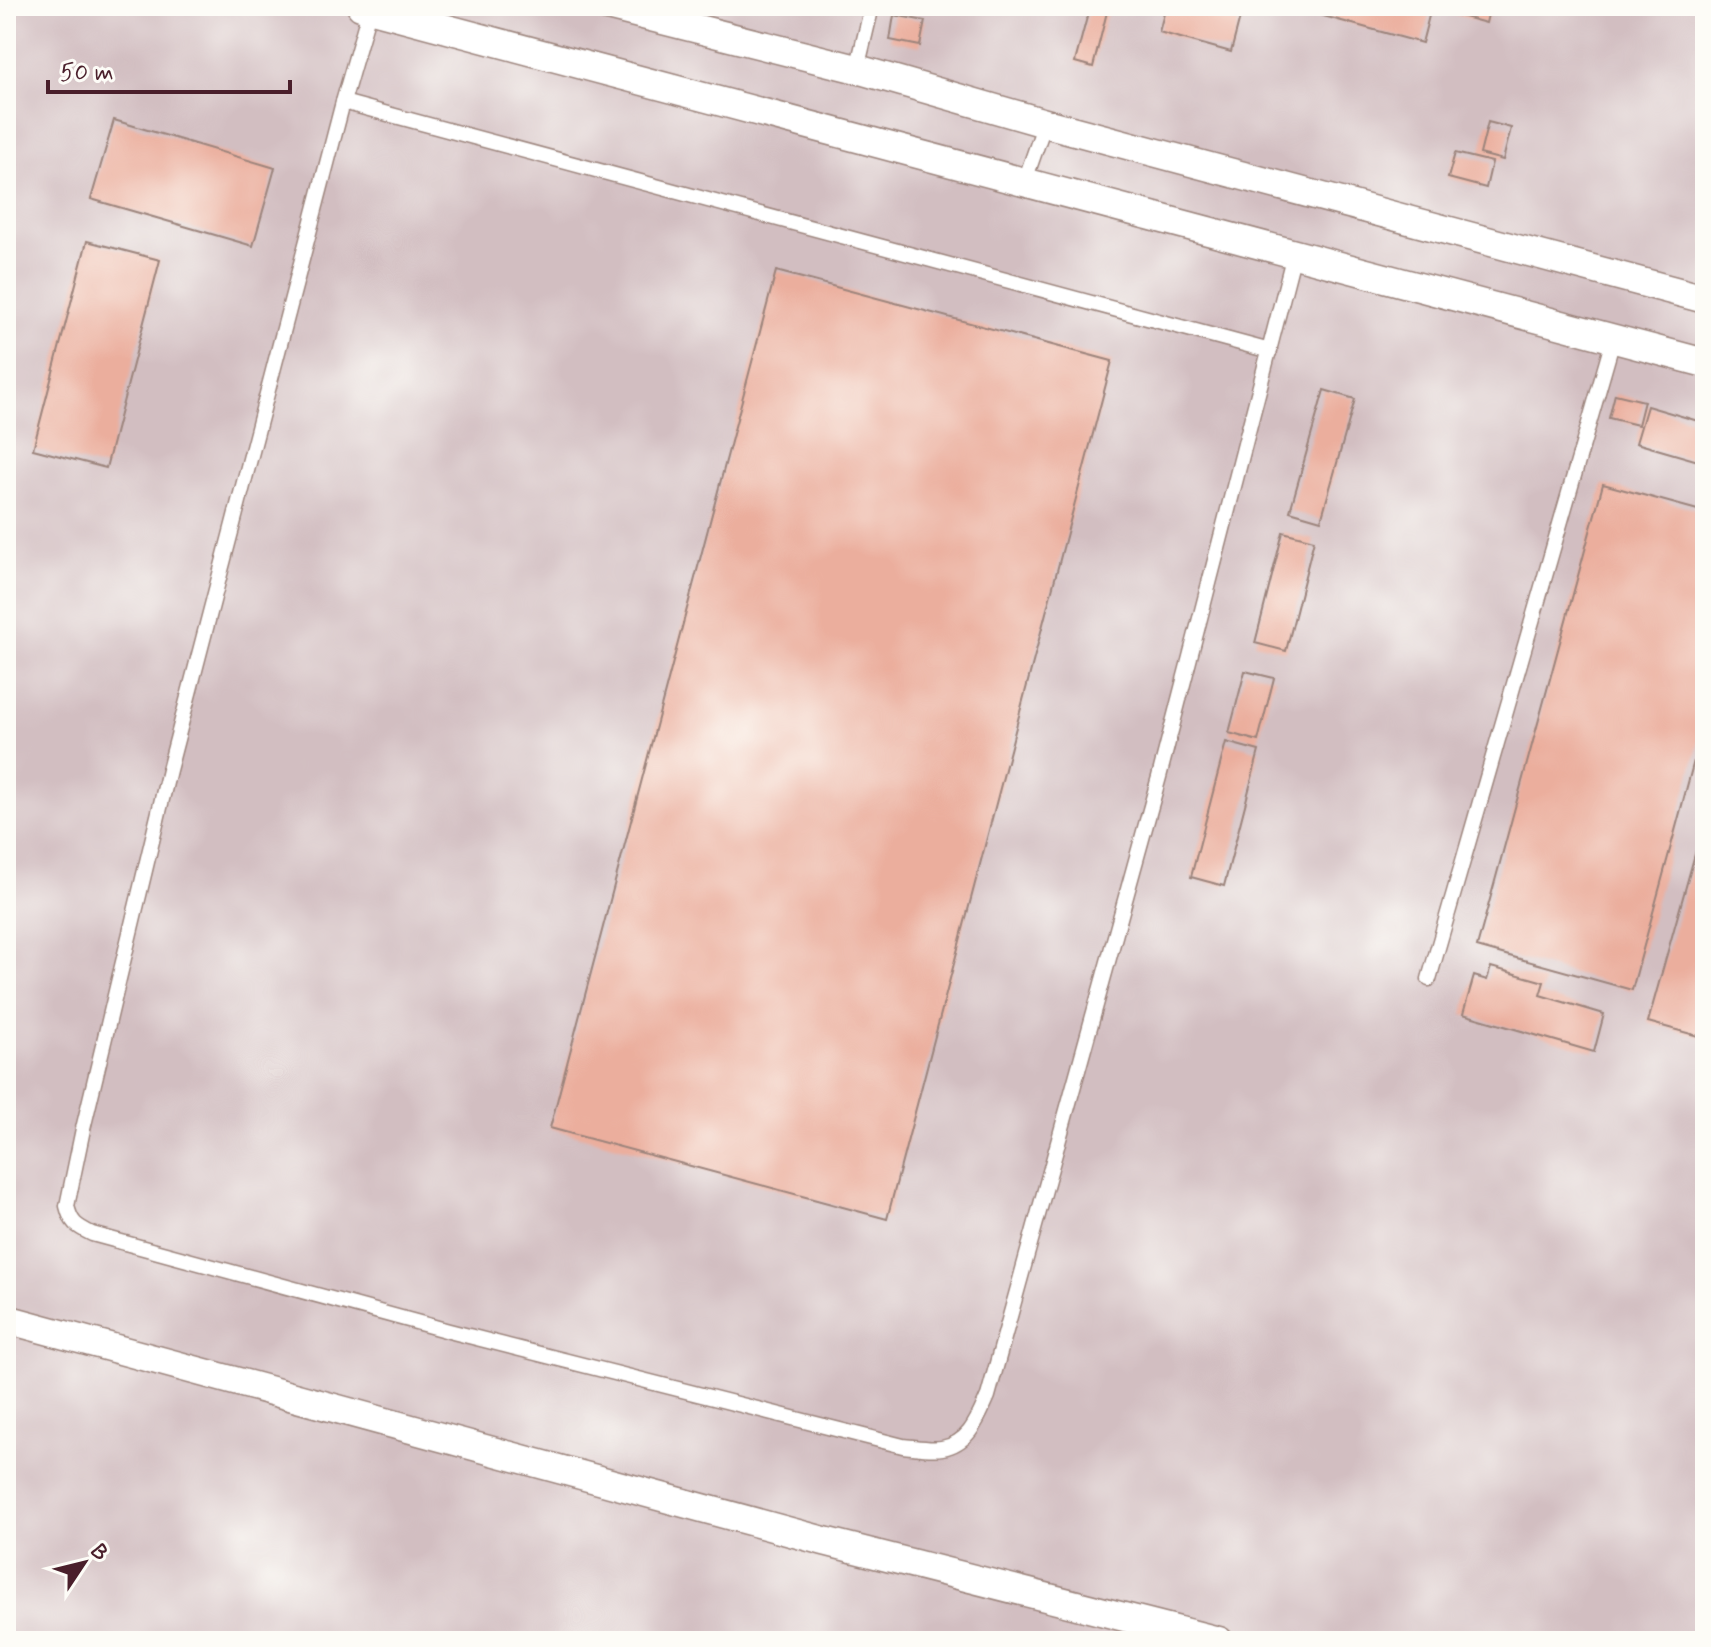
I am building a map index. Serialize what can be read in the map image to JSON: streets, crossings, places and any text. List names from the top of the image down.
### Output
{
  "scale_bar": "50 m",
  "north": "top right"
}
